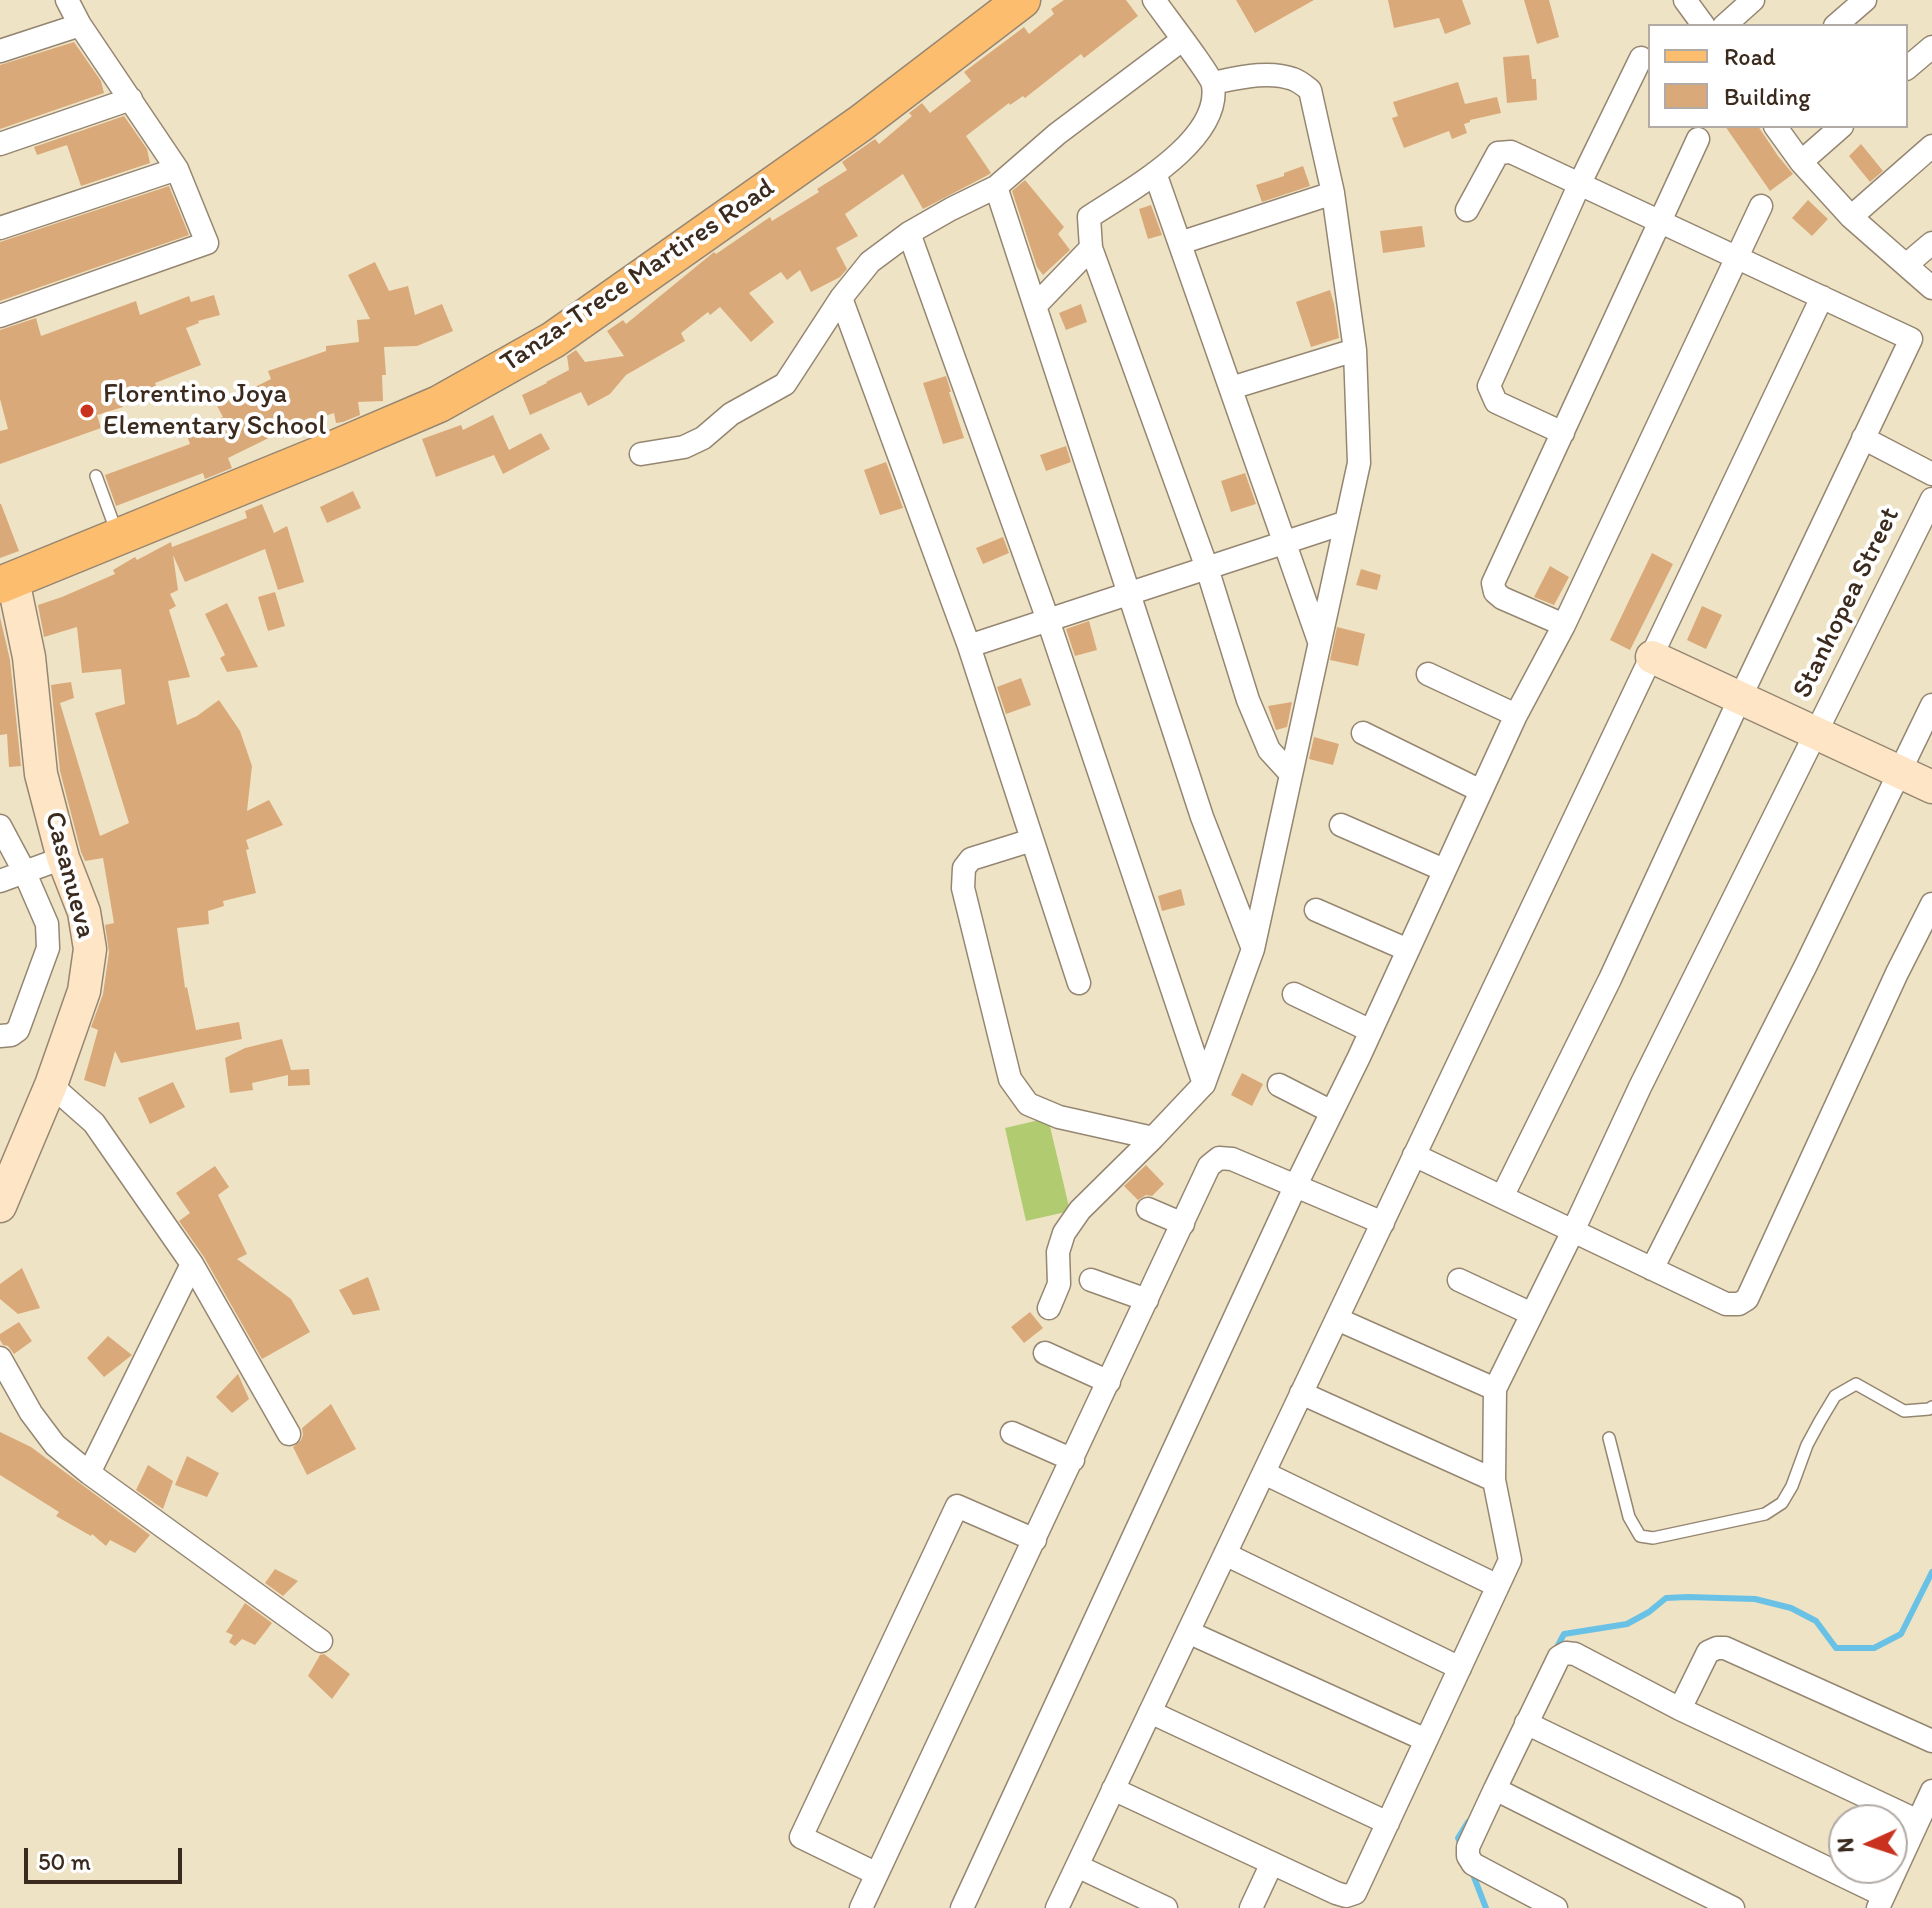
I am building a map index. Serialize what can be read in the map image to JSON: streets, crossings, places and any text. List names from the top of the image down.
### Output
{
  "streets": {
    "main road": ["Tanza-Trece Martires Road"],
    "street": ["Stanhopea Street", "Casanueva"]
  },
  "crossings": [
    ["Tanza-Trece Martires Road", "Casanueva"]
  ],
  "places": ["Florentino Joya Elementary School"],
  "legend": ["Road", "Building"],
  "scale_bar": "50 m",
  "north": "left"
}
